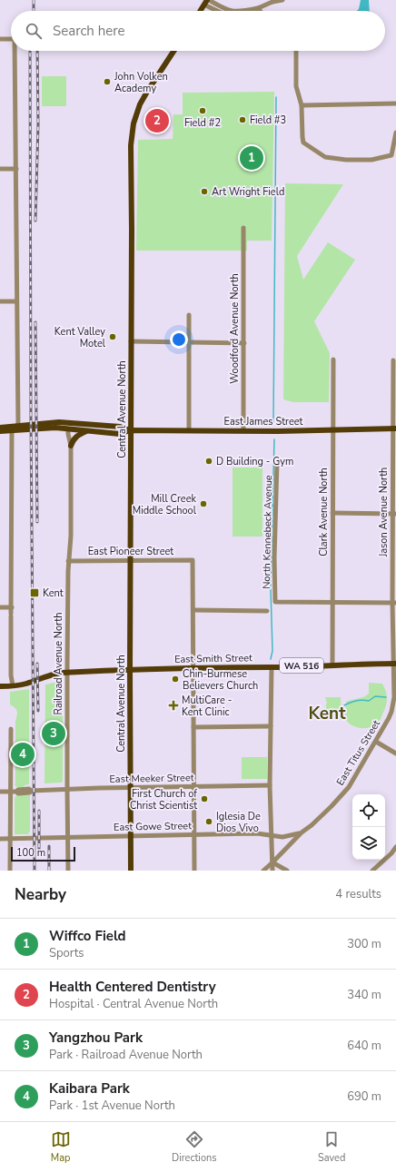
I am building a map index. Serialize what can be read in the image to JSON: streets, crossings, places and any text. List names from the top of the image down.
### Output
{
  "streets": {
    "main road": [
      "Central Avenue North",
      "East James Street",
      "East Smith Street",
      "WA 516"
    ],
    "street": [
      "Woodford Avenue North",
      "Clark Avenue North",
      "Jason Avenue North",
      "North Kennebeck Avenue",
      "East Pioneer Street",
      "Railroad Avenue North",
      "East Titus Street",
      "East Meeker Street",
      "East Gowe Street"
    ]
  },
  "crossings": [
    ["Woodford Avenue North", "East James Street"],
    ["Central Avenue North", "East James Street"],
    ["Central Avenue North", "East Pioneer Street"],
    ["Central Avenue North", "East Smith Street"],
    ["Central Avenue North", "East Meeker Street"],
    ["Central Avenue North", "East Gowe Street"],
    ["East James Street", "Clark Avenue North"],
    ["East James Street", "Jason Avenue North"],
    ["East James Street", "Railroad Avenue North"],
    ["Clark Avenue North", "North Kennebeck Avenue"],
    ["Clark Avenue North", "East Smith Street"],
    ["Jason Avenue North", "East Smith Street"],
    ["Jason Avenue North", "East Titus Street"],
    ["East Pioneer Street", "Railroad Avenue North"],
    ["East Smith Street", "Railroad Avenue North"],
    ["East Smith Street", "East Titus Street"],
    ["Railroad Avenue North", "East Meeker Street"],
    ["Railroad Avenue North", "East Gowe Street"],
    ["East Titus Street", "East Gowe Street"]
  ],
  "districts": ["Kent"],
  "places": {
    "other": [
      "John Volken Academy",
      "Field #2",
      "Field #3",
      "Art Wright Field",
      "Kent Valley Motel",
      "D Building - Gym",
      "Mill Creek Middle School",
      "Chin-Burmese Believers Church",
      "First Church of Christ Scientist",
      "Iglesia De Dios Vivo"
    ],
    "transit": ["Kent"],
    "health": ["MultiCare - Kent Clinic"]
  },
  "scale_bar": "100 m",
  "page": {
    "search": "Search here",
    "pins": [
      "2",
      "1",
      "3",
      "4"
    ],
    "scale": "100 m",
    "heading": ["Nearby", "4 results"],
    "list": [
      {
        "mark": "1",
        "name": "Wiffco Field",
        "note": "Sports",
        "value": "300 m"
      },
      {
        "mark": "2",
        "name": "Health Centered Dentistry",
        "note": "Hospital · Central Avenue North",
        "value": "340 m"
      },
      {
        "mark": "3",
        "name": "Yangzhou Park",
        "note": "Park · Railroad Avenue North",
        "value": "640 m"
      },
      {
        "mark": "4",
        "name": "Kaibara Park",
        "note": "Park · 1st Avenue North",
        "value": "690 m"
      }
    ],
    "nav": ["Map", "Directions", "Saved"]
  }
}
